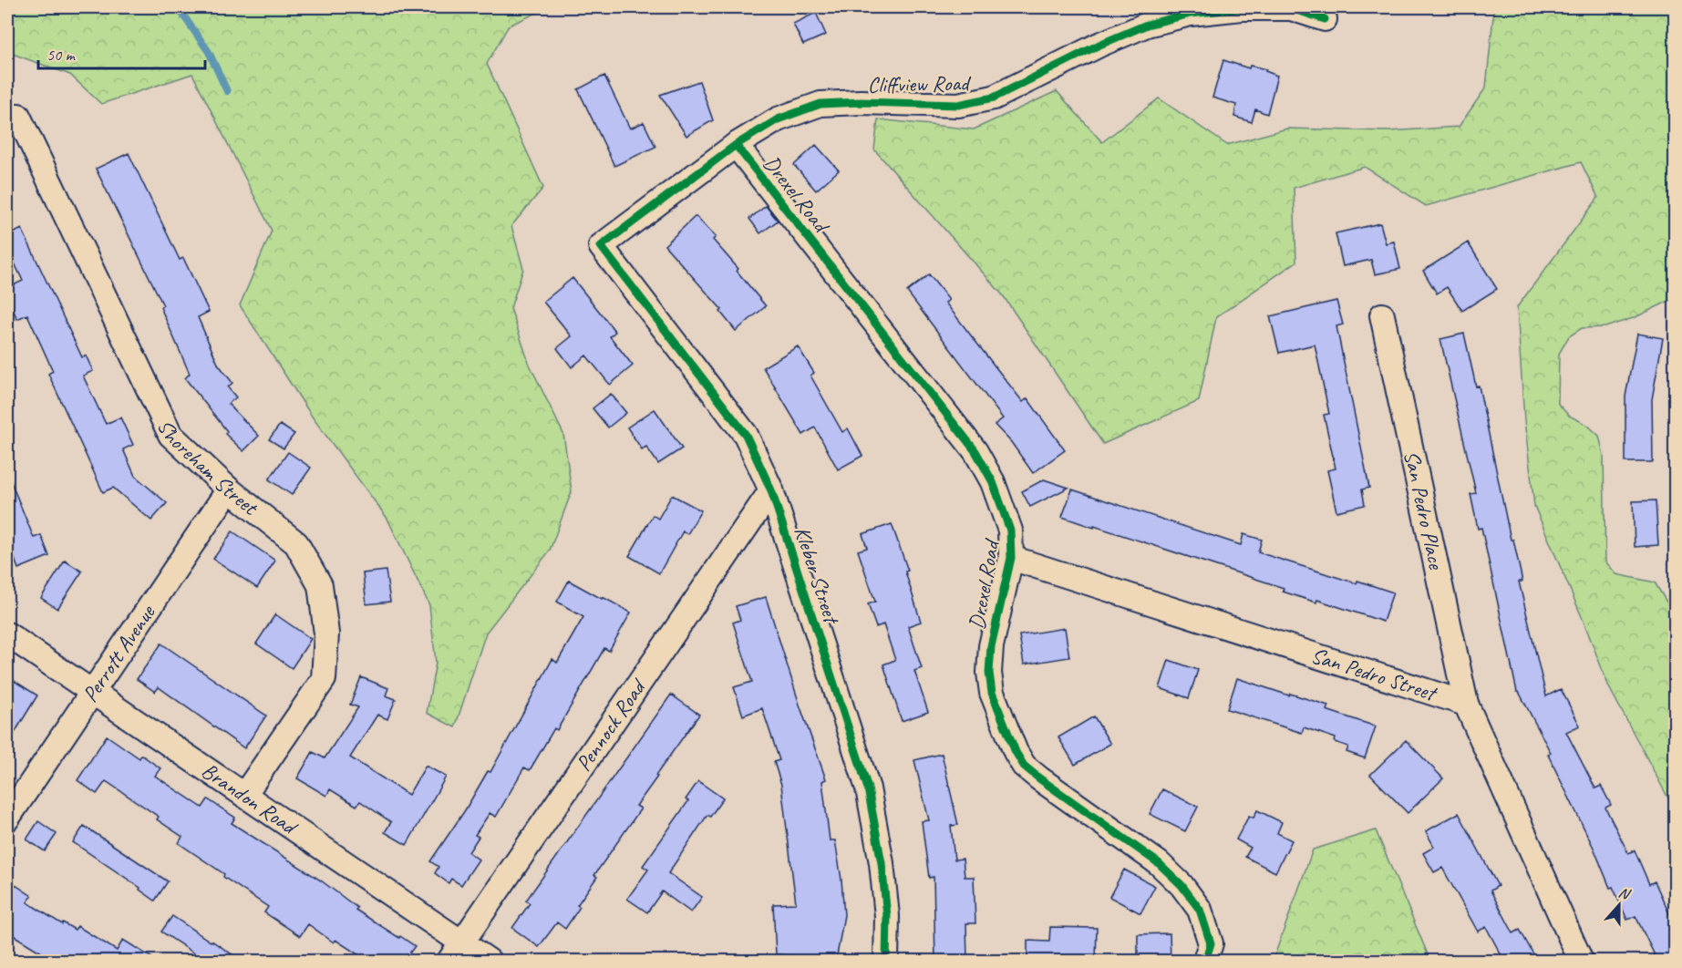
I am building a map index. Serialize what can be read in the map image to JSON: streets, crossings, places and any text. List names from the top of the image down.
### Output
{
  "streets": {
    "street": [
      "Cliffview Road",
      "Drexel Road",
      "Shoreham Street",
      "San Pedro Place",
      "Kleber Street",
      "Perrott Avenue",
      "San Pedro Street",
      "Pennock Road",
      "Brandon Road"
    ]
  },
  "crossings": [
    ["Cliffview Road", "Drexel Road"],
    ["Cliffview Road", "Kleber Street"],
    ["Drexel Road", "San Pedro Street"],
    ["Shoreham Street", "Perrott Avenue"],
    ["Shoreham Street", "Brandon Road"],
    ["San Pedro Place", "San Pedro Street"],
    ["Kleber Street", "Pennock Road"],
    ["Perrott Avenue", "Brandon Road"],
    ["Pennock Road", "Brandon Road"]
  ],
  "scale_bar": "50 m",
  "north": "top"
}
